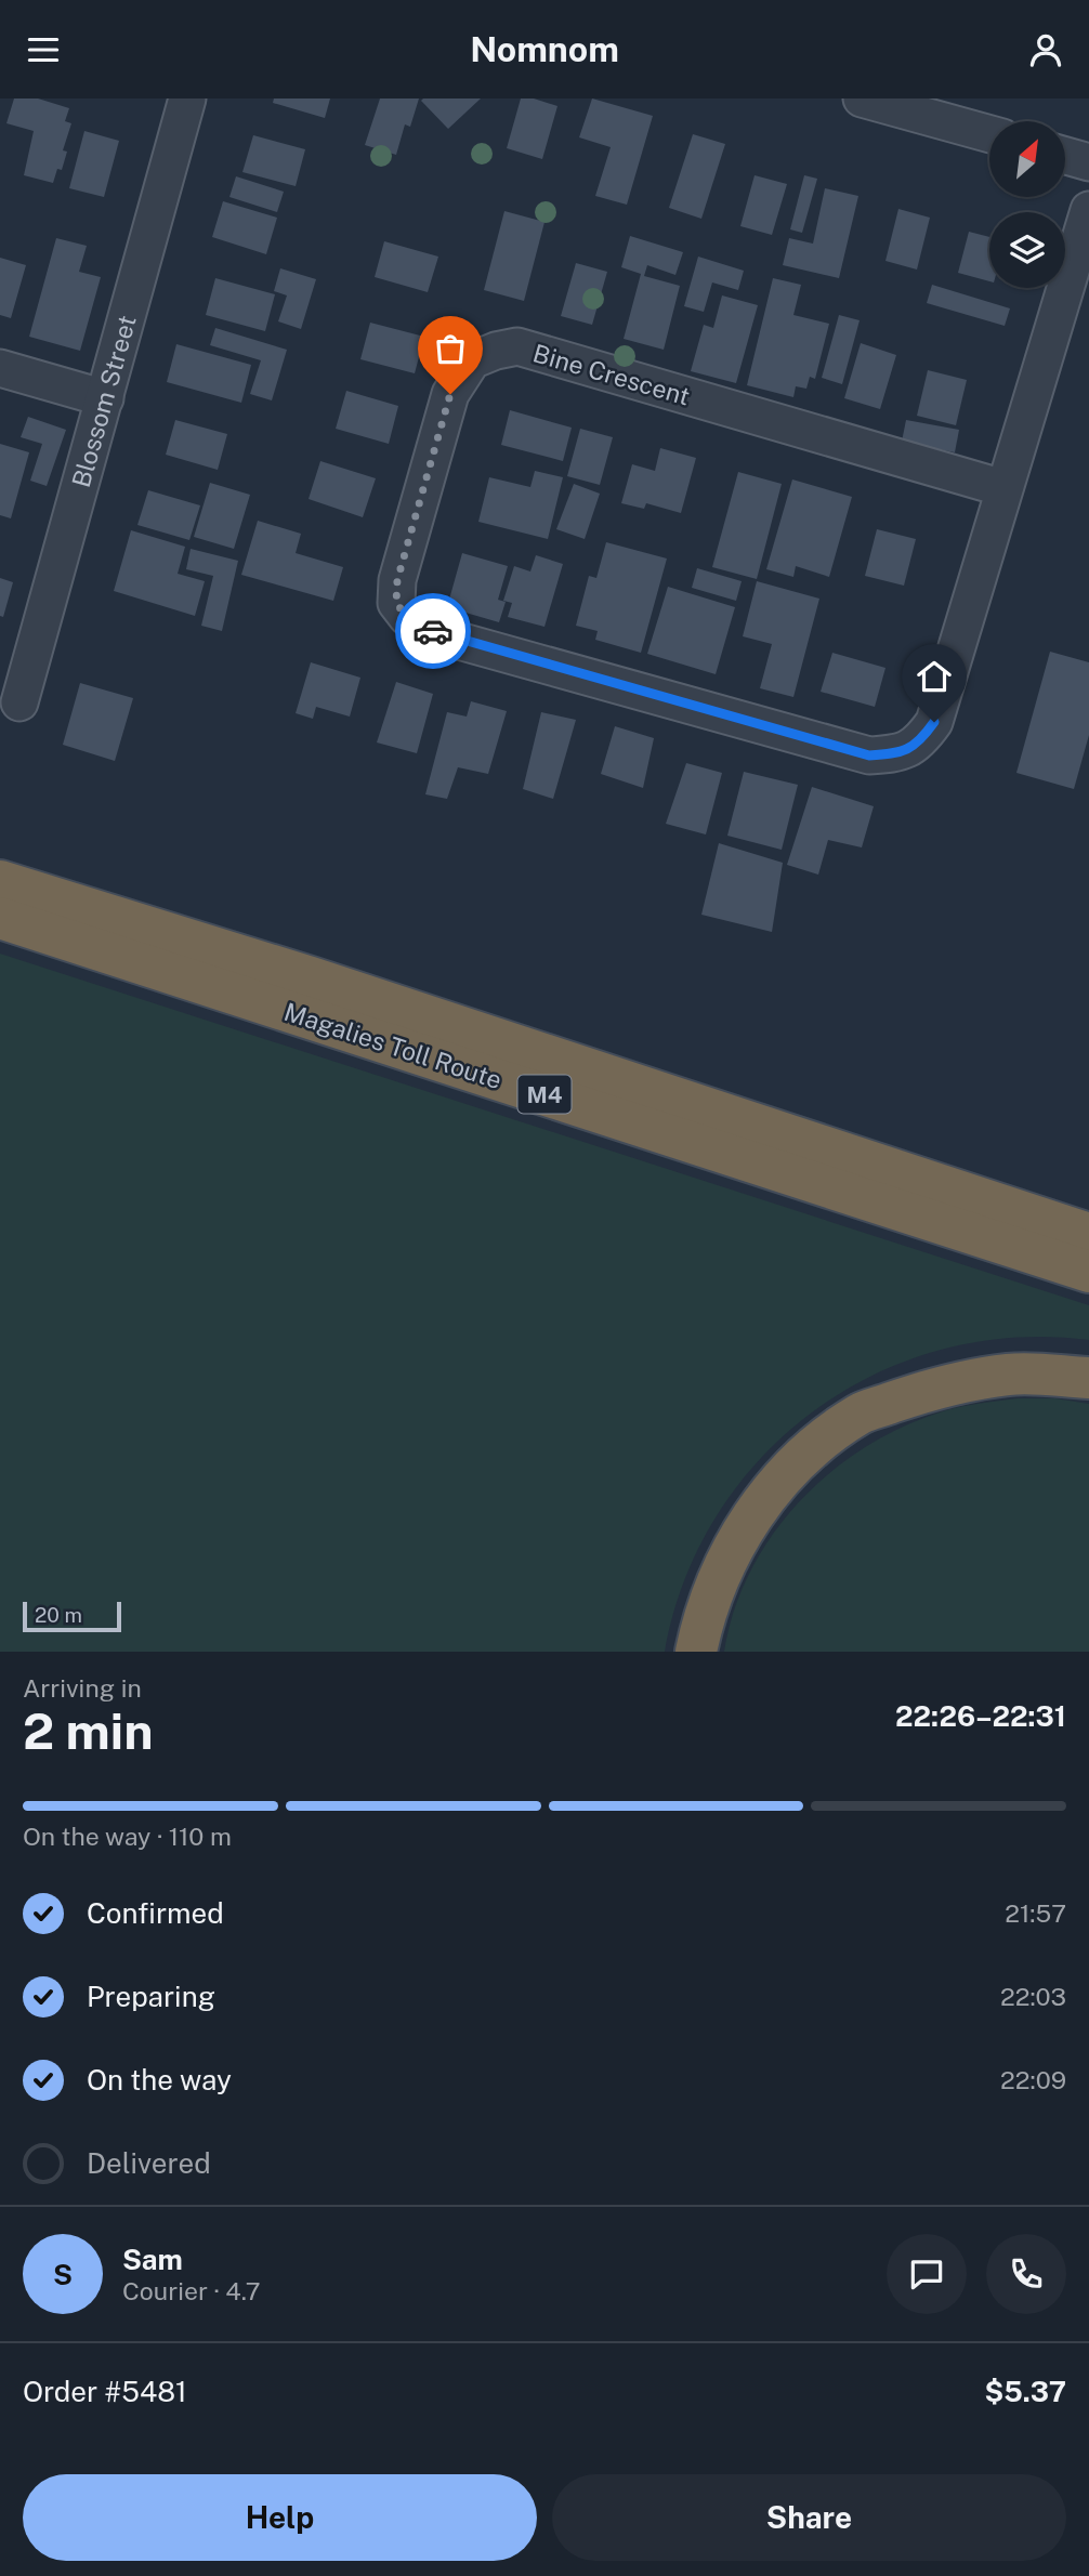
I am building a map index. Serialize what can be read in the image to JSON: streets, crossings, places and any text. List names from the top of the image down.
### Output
{
  "streets": {
    "highway": ["Magalies Toll Route", "M4"],
    "street": ["Bine Crescent", "Blossom Street"]
  },
  "scale_bar": "20 m",
  "north": "top right",
  "page": {
    "header": "Nomnom",
    "scale": "20 m",
    "heading": ["2 min", "Arriving in", "22:26–22:31"],
    "panel": [
      "Sam",
      "Courier · 4.7",
      "Order #5481",
      "$5.37"
    ],
    "bar": "On the way · 110 m",
    "list": [
      ["Confirmed", "21:57"],
      ["Preparing", "22:03"],
      ["On the way", "22:09"],
      "Delivered"
    ],
    "round": "S",
    "buttons": ["Help", "Share"]
  }
}
